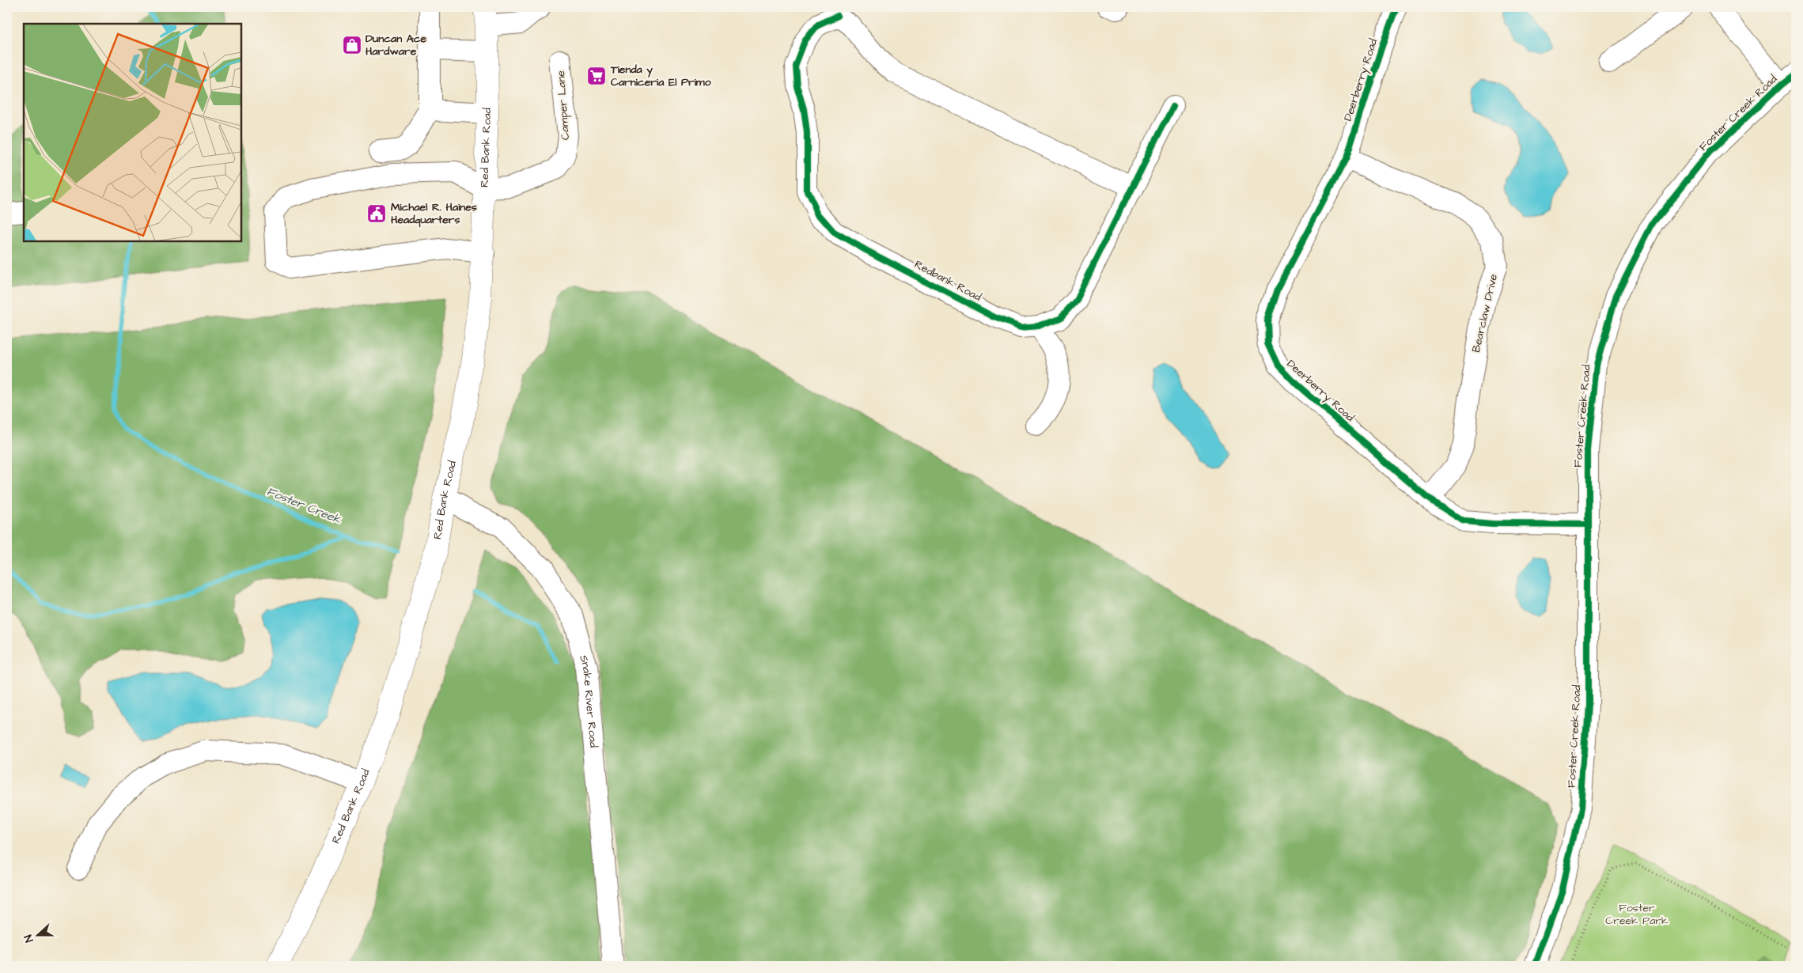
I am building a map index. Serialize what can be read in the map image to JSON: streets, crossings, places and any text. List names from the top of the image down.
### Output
{
  "streets": {
    "main road": ["Red Bank Road"],
    "street": [
      "Deerberry Road",
      "Camper Lane",
      "Foster Creek Road",
      "Redbank Road",
      "Bearclaw Drive",
      "Snake River Road"
    ]
  },
  "crossings": [
    ["Deerberry Road", "Foster Creek Road"],
    ["Deerberry Road", "Bearclaw Drive"],
    ["Camper Lane", "Red Bank Road"],
    ["Red Bank Road", "Snake River Road"]
  ],
  "water": ["Foster Creek"],
  "parks": ["Foster Creek Park"],
  "places": {
    "shop": ["Duncan Ace Hardware"],
    "supermarket": ["Tienda y Carniceria El Primo"],
    "public building": ["Michael R. Haines Headquarters"]
  },
  "north": "left"
}
